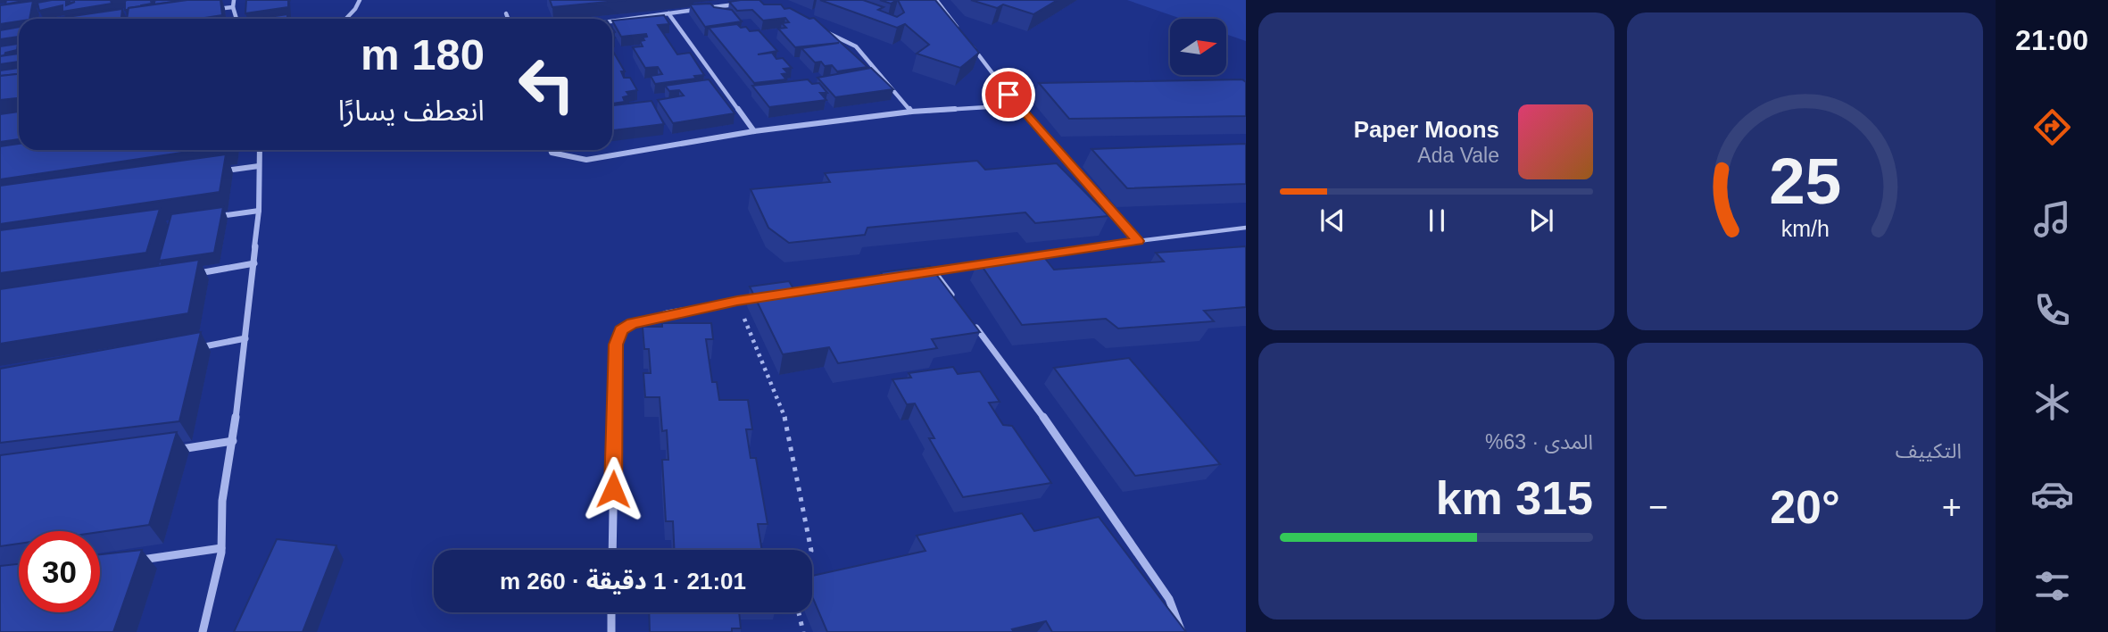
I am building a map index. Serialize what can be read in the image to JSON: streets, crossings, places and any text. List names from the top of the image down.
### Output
{
  "north": "right",
  "page": {
    "tabs": "21:00",
    "turn": ["180 m", "انعطف يسارًا"],
    "song": ["Paper Moons", "Ada Vale"],
    "tile": [
      "التكييف",
      ["المدى · 63%", "315 km"]
    ],
    "heat": ["−", "20°", "+"],
    "limit": "30",
    "trip": "21:01 · 1 دقيقة · 260 m",
    "gauge": ["25", "km/h"]
  }
}
